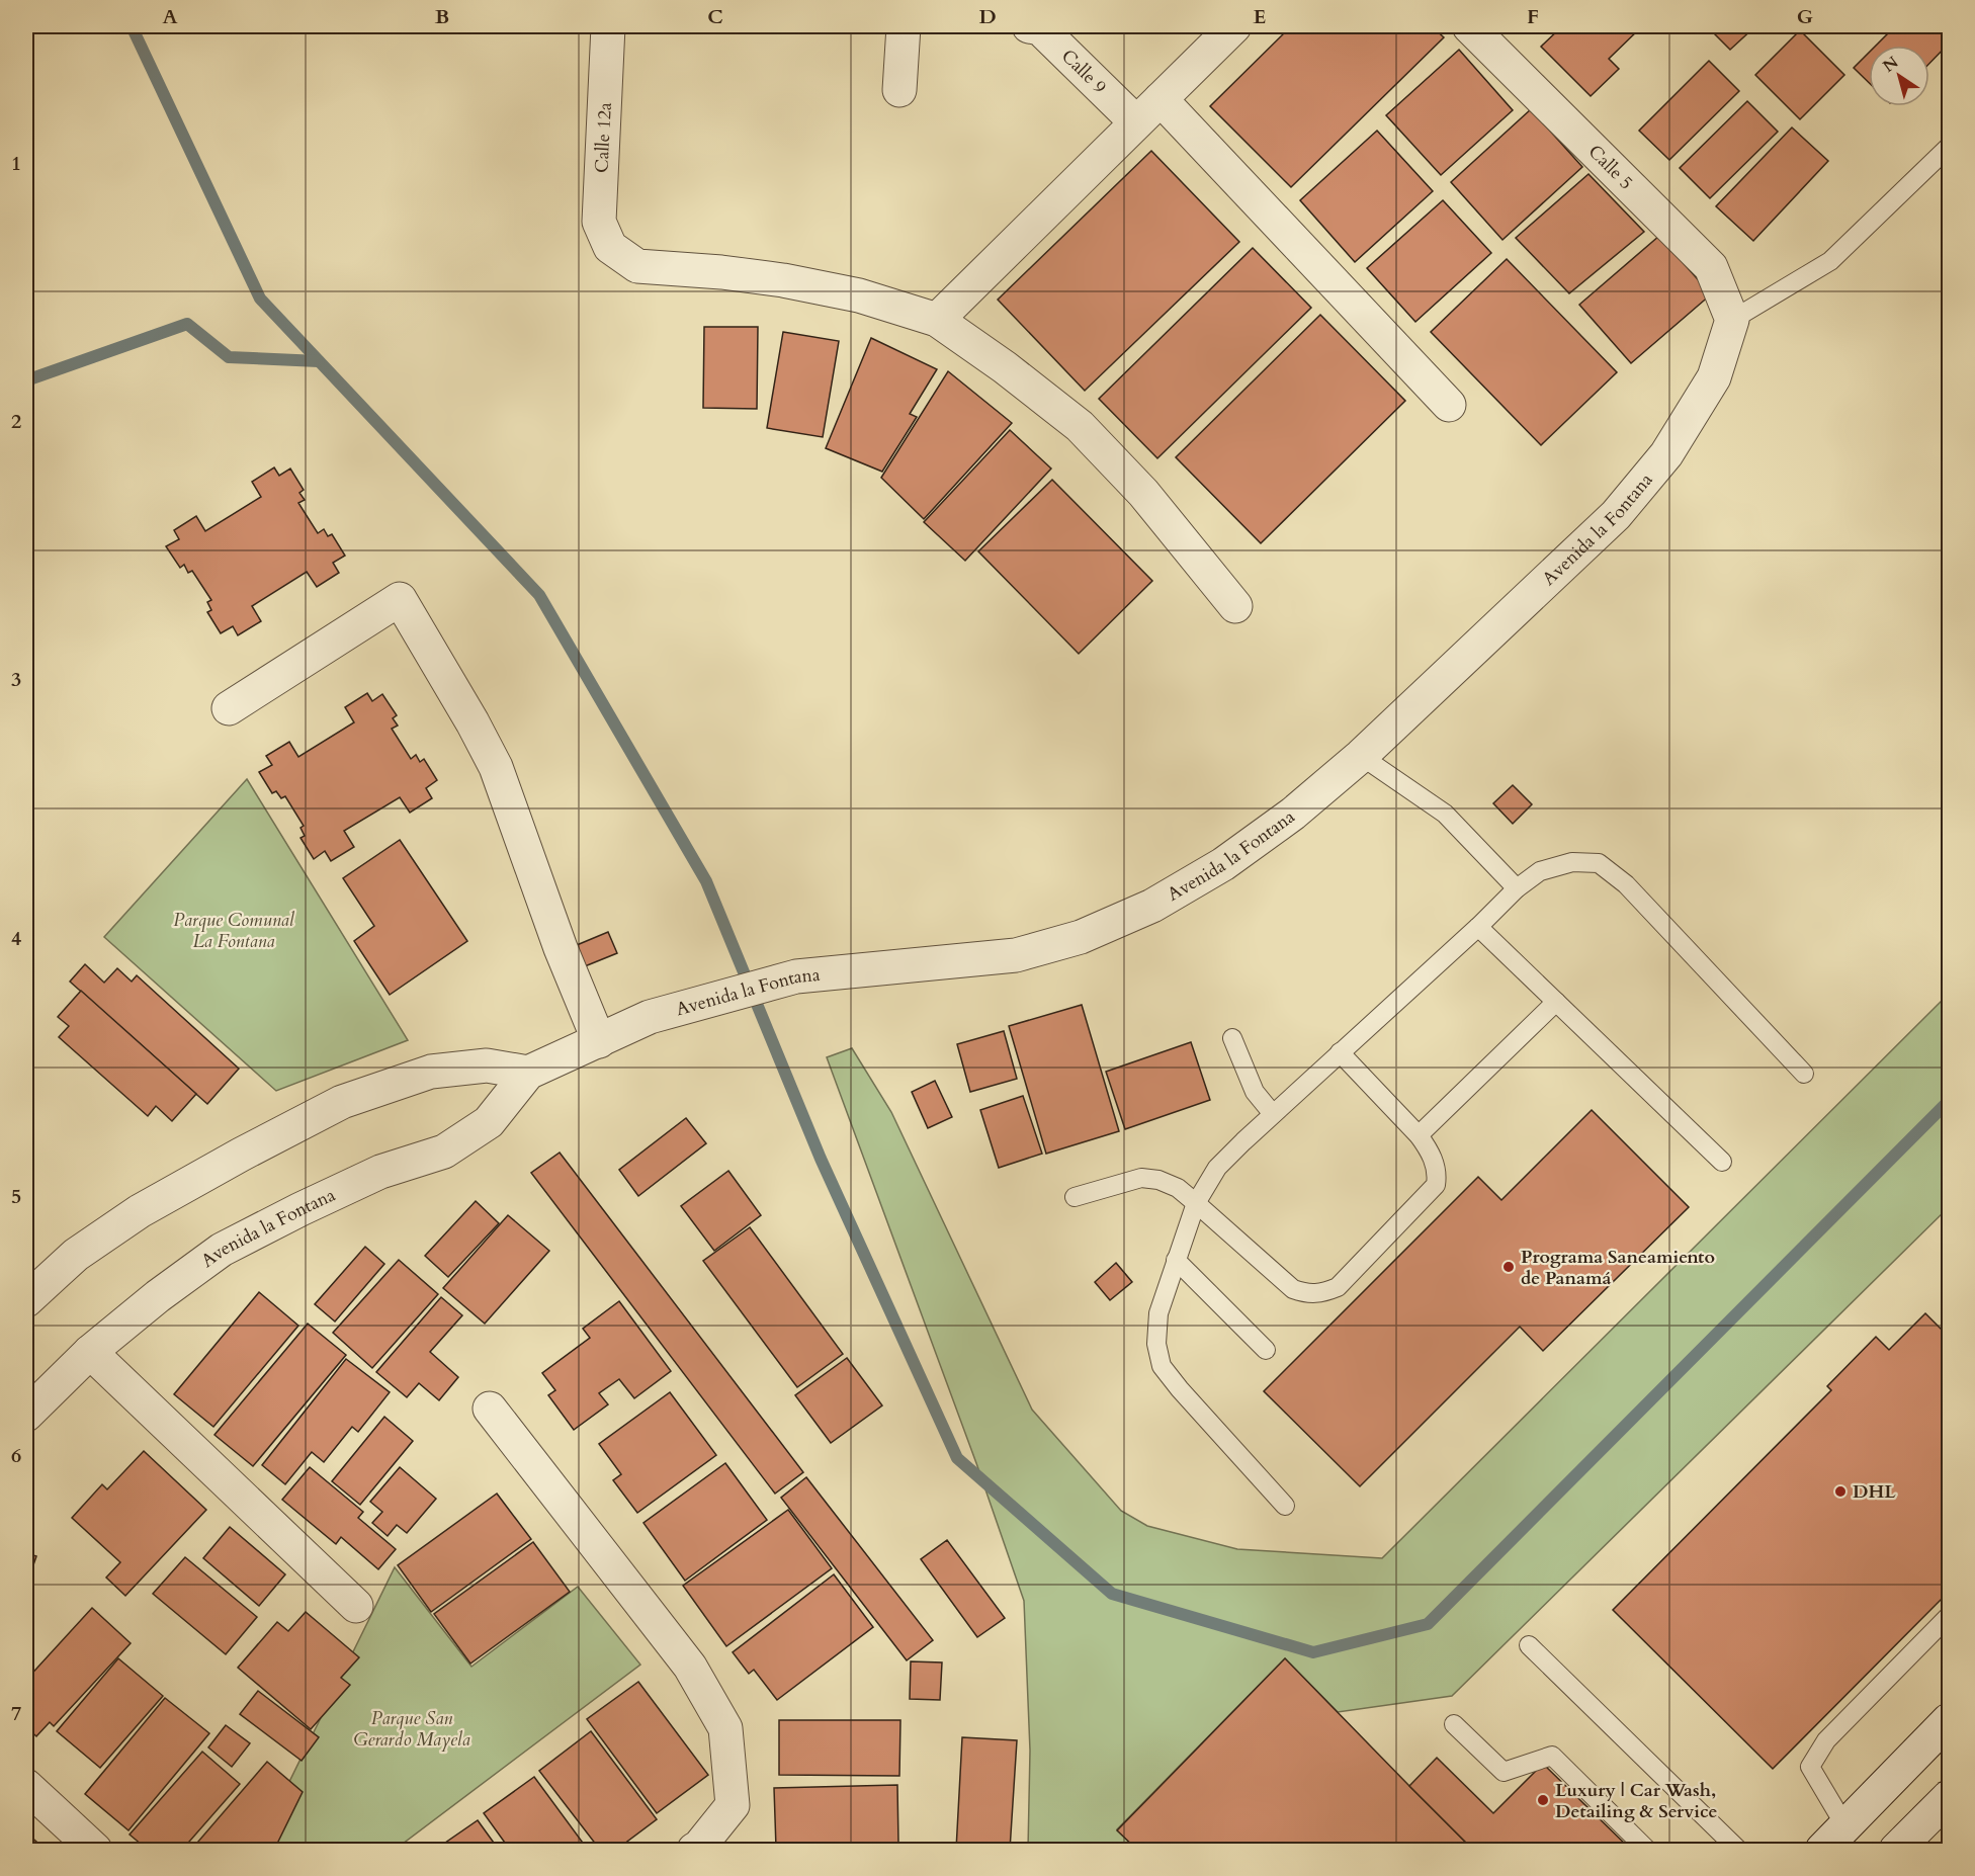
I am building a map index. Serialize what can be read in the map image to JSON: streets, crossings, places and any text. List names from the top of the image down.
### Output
{
  "streets": {
    "street": [
      "Calle 9",
      "Calle 12a",
      "Calle 5",
      "Avenida la Fontana"
    ]
  },
  "crossings": [
    ["Calle 5", "Avenida la Fontana"]
  ],
  "parks": ["Parque Comunal La Fontana", "Parque San Gerardo Mayela"],
  "places": ["Programa Saneamiento de Panamá", "DHL", "Luxury | Car Wash, Detailing & Service"],
  "north": "top left",
  "grid": {
    "columns": [
      "A",
      "B",
      "C",
      "D",
      "E",
      "F",
      "G"
    ],
    "rows": [
      "1",
      "2",
      "3",
      "4",
      "5",
      "6",
      "7"
    ]
  }
}
